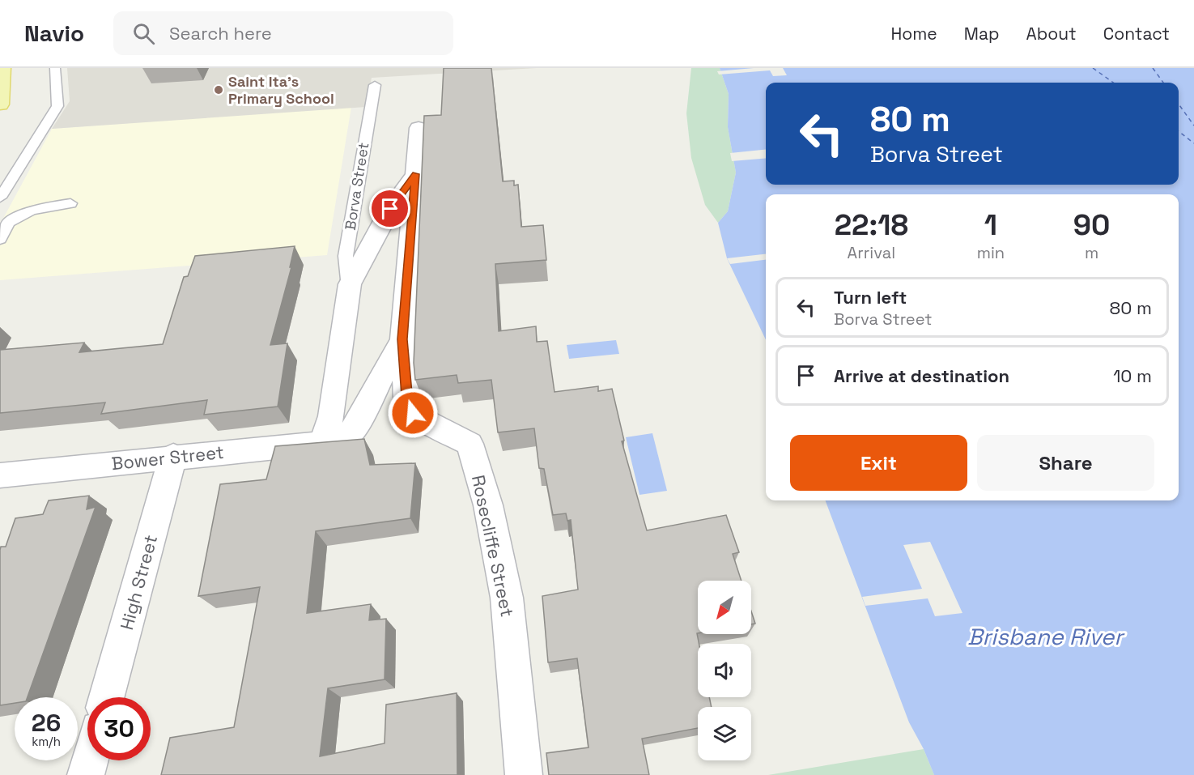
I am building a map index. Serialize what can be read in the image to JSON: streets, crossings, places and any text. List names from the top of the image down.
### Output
{
  "streets": {
    "street": [
      "Borva Street",
      "Bower Street",
      "Rosecliffe Street",
      "High Street"
    ]
  },
  "crossings": [
    ["Borva Street", "Bower Street"],
    ["Bower Street", "High Street"]
  ],
  "water": ["Brisbane River"],
  "places": ["Saint Ita's Primary School"],
  "north": "bottom left",
  "page": {
    "header": "Navio",
    "search": "Search here",
    "nav": [
      "Home",
      "Map",
      "About",
      "Contact"
    ],
    "turn": ["80 m", "Borva Street"],
    "eta": [
      "22:18",
      "Arrival",
      "1",
      "min",
      "90",
      "m"
    ],
    "list": [
      {
        "name": "Turn left",
        "note": "Borva Street",
        "value": "80 m"
      },
      {
        "name": "Arrive at destination",
        "value": "10 m"
      }
    ],
    "buttons": ["Exit", "Share"],
    "speed": "26 km/h",
    "limit": "30"
  }
}
